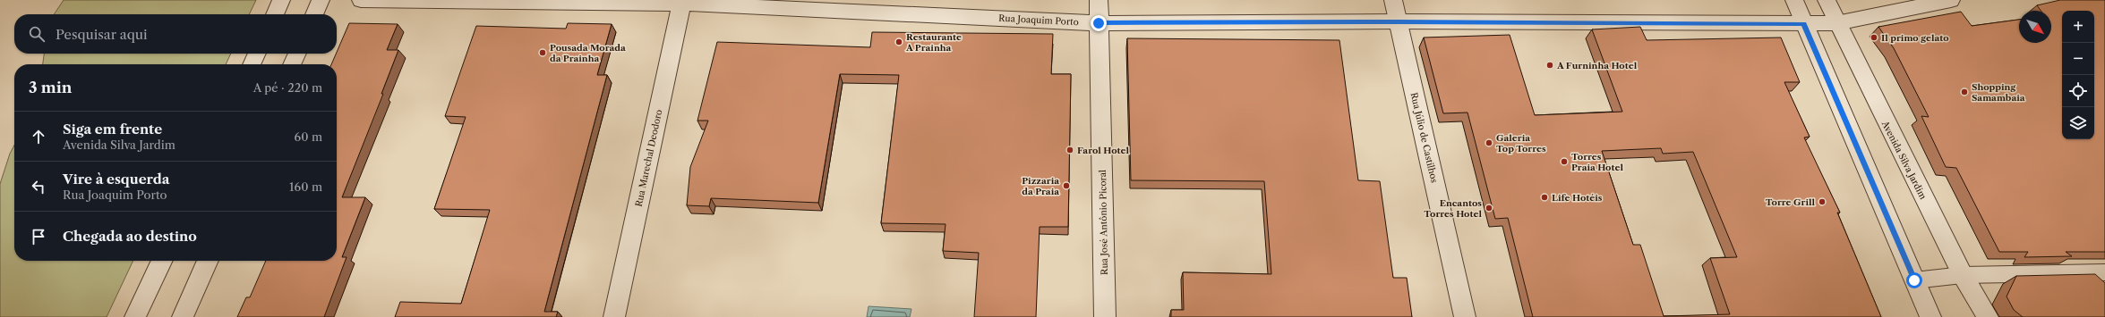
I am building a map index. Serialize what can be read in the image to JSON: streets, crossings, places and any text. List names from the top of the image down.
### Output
{
  "streets": {
    "street": [
      "Rua Joaquim Porto",
      "Rua Júlio de Castilhos",
      "Rua Marechal Deodoro",
      "Avenida Silva Jardim",
      "Rua José Antônio Picoral"
    ]
  },
  "crossings": [
    ["Rua Joaquim Porto", "Rua Júlio de Castilhos"],
    ["Rua Joaquim Porto", "Rua Marechal Deodoro"],
    ["Rua Joaquim Porto", "Avenida Silva Jardim"],
    ["Rua Joaquim Porto", "Rua José Antônio Picoral"]
  ],
  "places": [
    "Il primo gelato",
    "Restaurante A Prainha",
    "Pousada Morada da Prainha",
    "A Furninha Hotel",
    "Shopping Samambaia",
    "Galeria Top Torres",
    "Farol Hotel",
    "Torres Praia Hotel",
    "Pizzaria da Praia",
    "Life Hotéis",
    "Torre Grill",
    "Encantos Torres Hotel"
  ],
  "north": "bottom right",
  "page": {
    "map_buttons": ["+", "−"],
    "search": "Pesquisar aqui",
    "heading": ["3 min", "A pé · 220 m"],
    "list": [
      ["Siga em frente", "Avenida Silva Jardim", "60 m"],
      ["Vire à esquerda", "Rua Joaquim Porto", "160 m"],
      "Chegada ao destino"
    ]
  }
}
